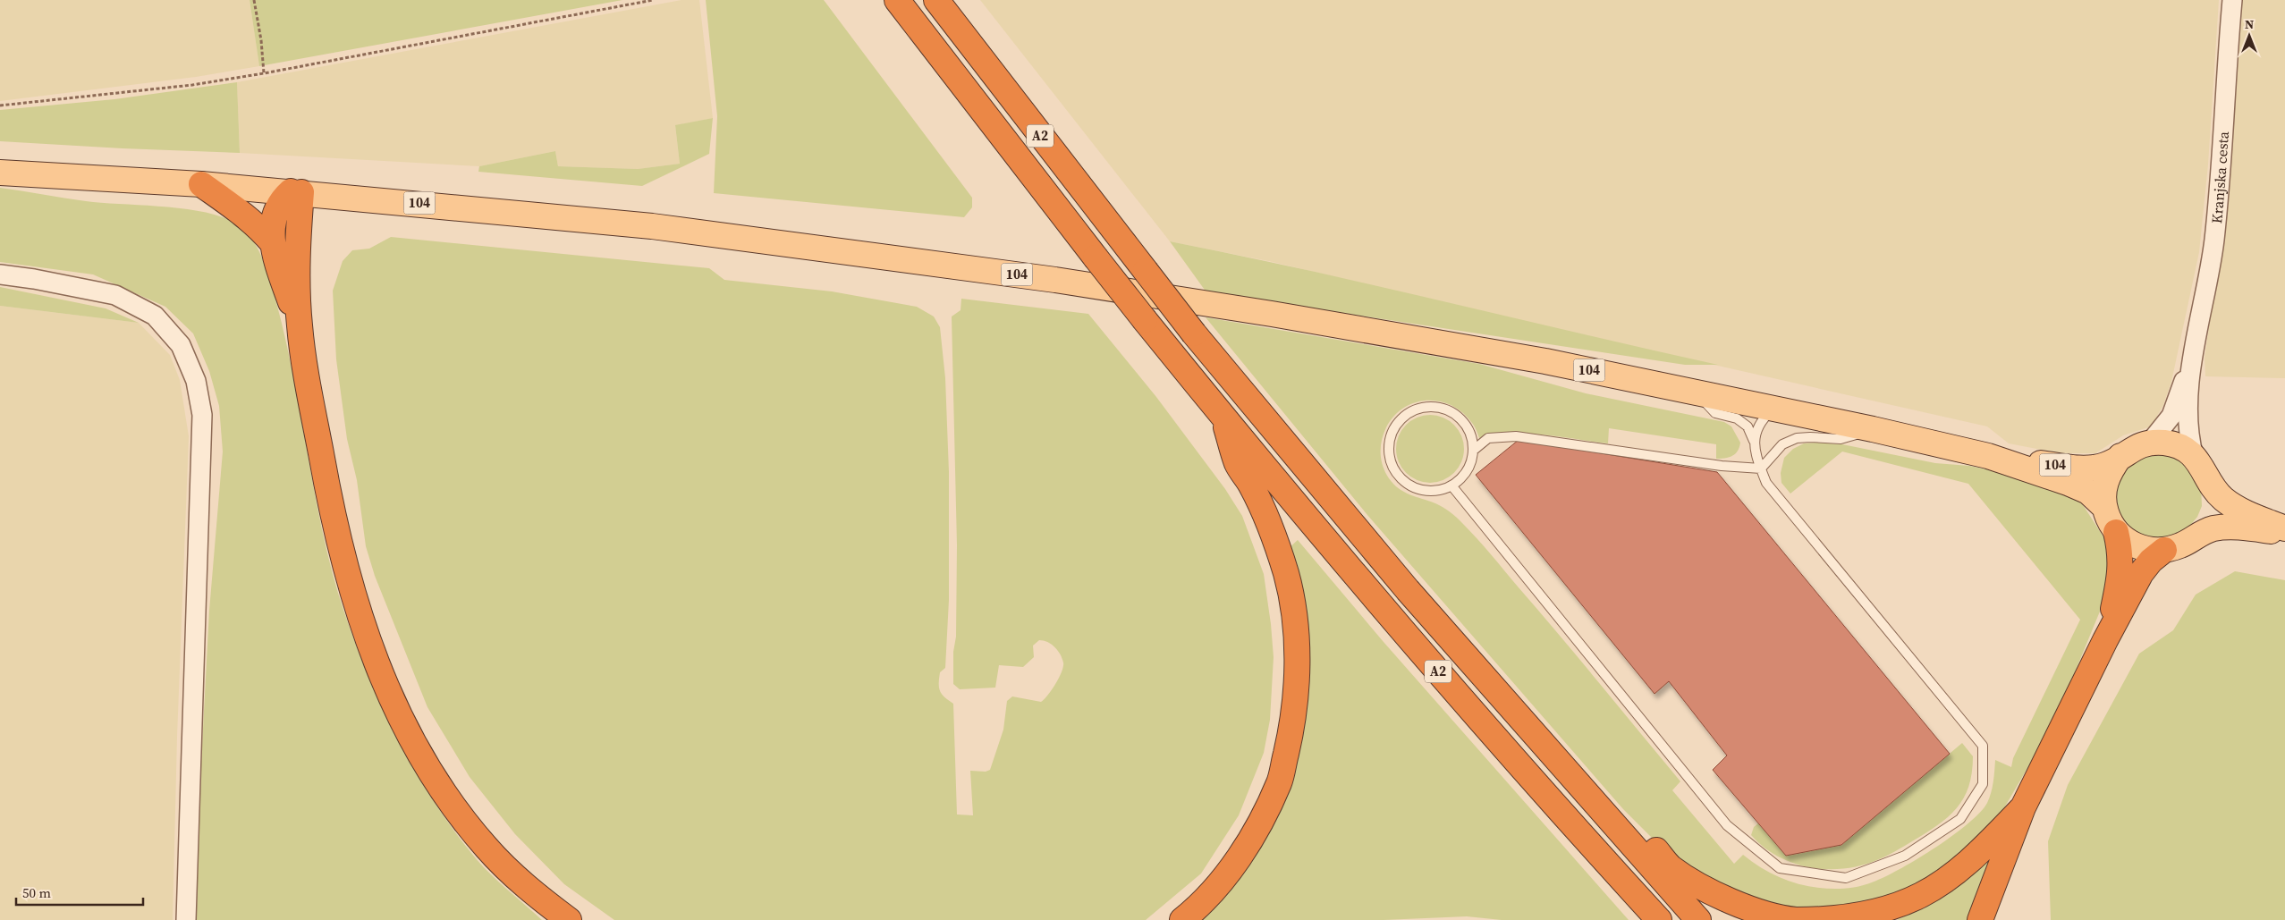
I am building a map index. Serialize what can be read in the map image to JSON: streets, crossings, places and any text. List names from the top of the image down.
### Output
{
  "streets": {
    "highway": ["A2"],
    "main road": ["104"],
    "street": ["Kranjska cesta"]
  },
  "scale_bar": "50 m",
  "north": "top"
}
